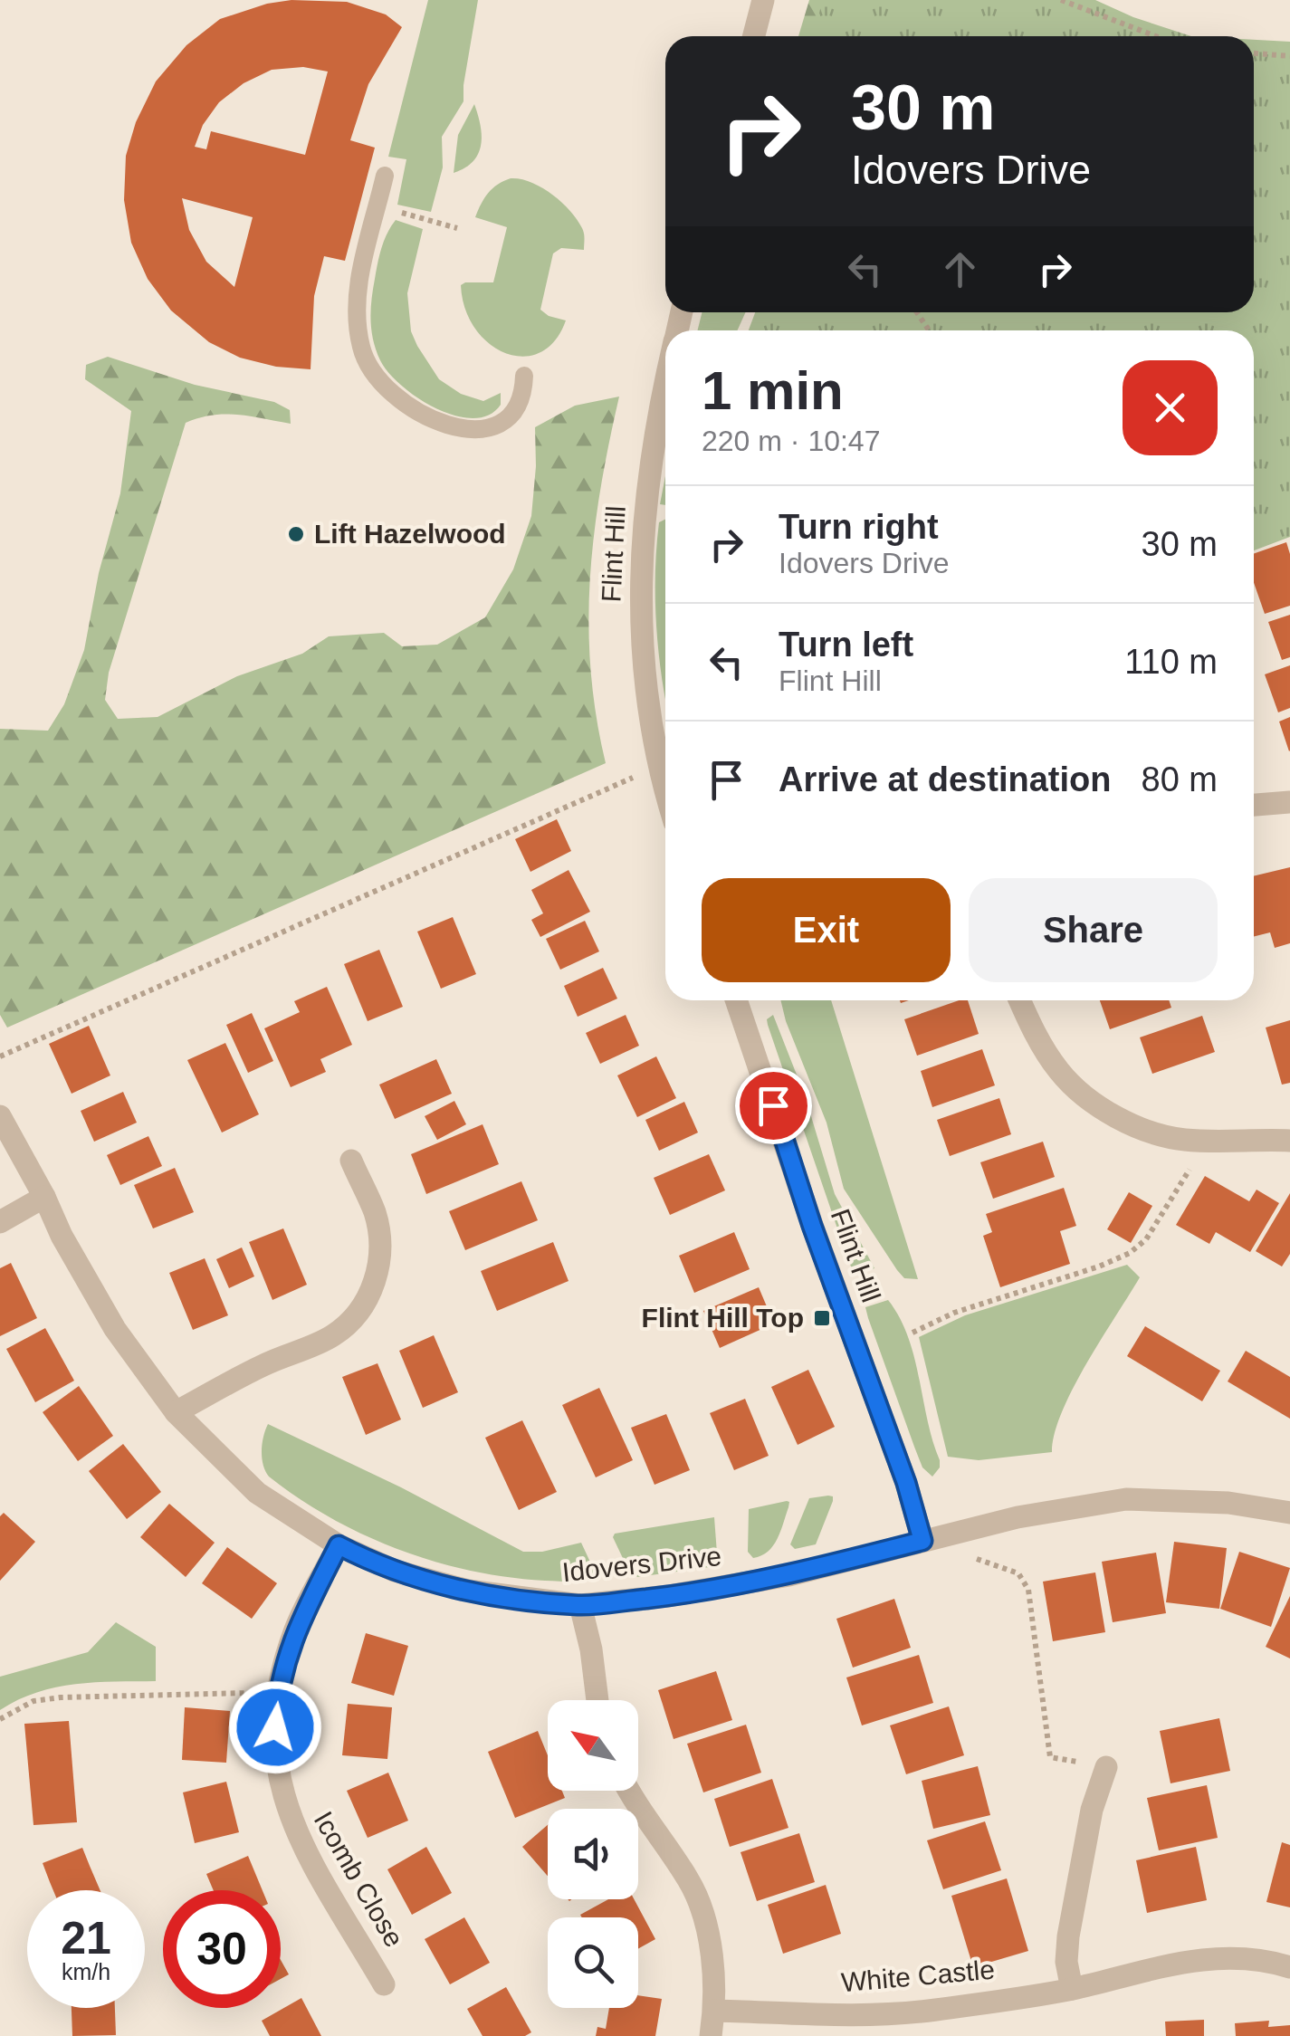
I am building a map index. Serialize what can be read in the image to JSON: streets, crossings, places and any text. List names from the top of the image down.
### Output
{
  "streets": {
    "street": [
      "Flint Hill",
      "Idovers Drive",
      "Icomb Close",
      "White Castle"
    ]
  },
  "crossings": [
    ["Flint Hill", "Idovers Drive"],
    ["Idovers Drive", "Icomb Close"]
  ],
  "places": {
    "other": ["Lift Hazelwood"],
    "transit": ["Flint Hill Top"]
  },
  "north": "top left",
  "page": {
    "turn": ["30 m", "Idovers Drive"],
    "heading": ["1 min", "220 m · 10:47"],
    "list": [
      {
        "name": "Turn right",
        "note": "Idovers Drive",
        "value": "30 m"
      },
      {
        "name": "Turn left",
        "note": "Flint Hill",
        "value": "110 m"
      },
      {
        "name": "Arrive at destination",
        "value": "80 m"
      }
    ],
    "buttons": ["Exit", "Share"],
    "speed": "21 km/h",
    "limit": "30"
  }
}
